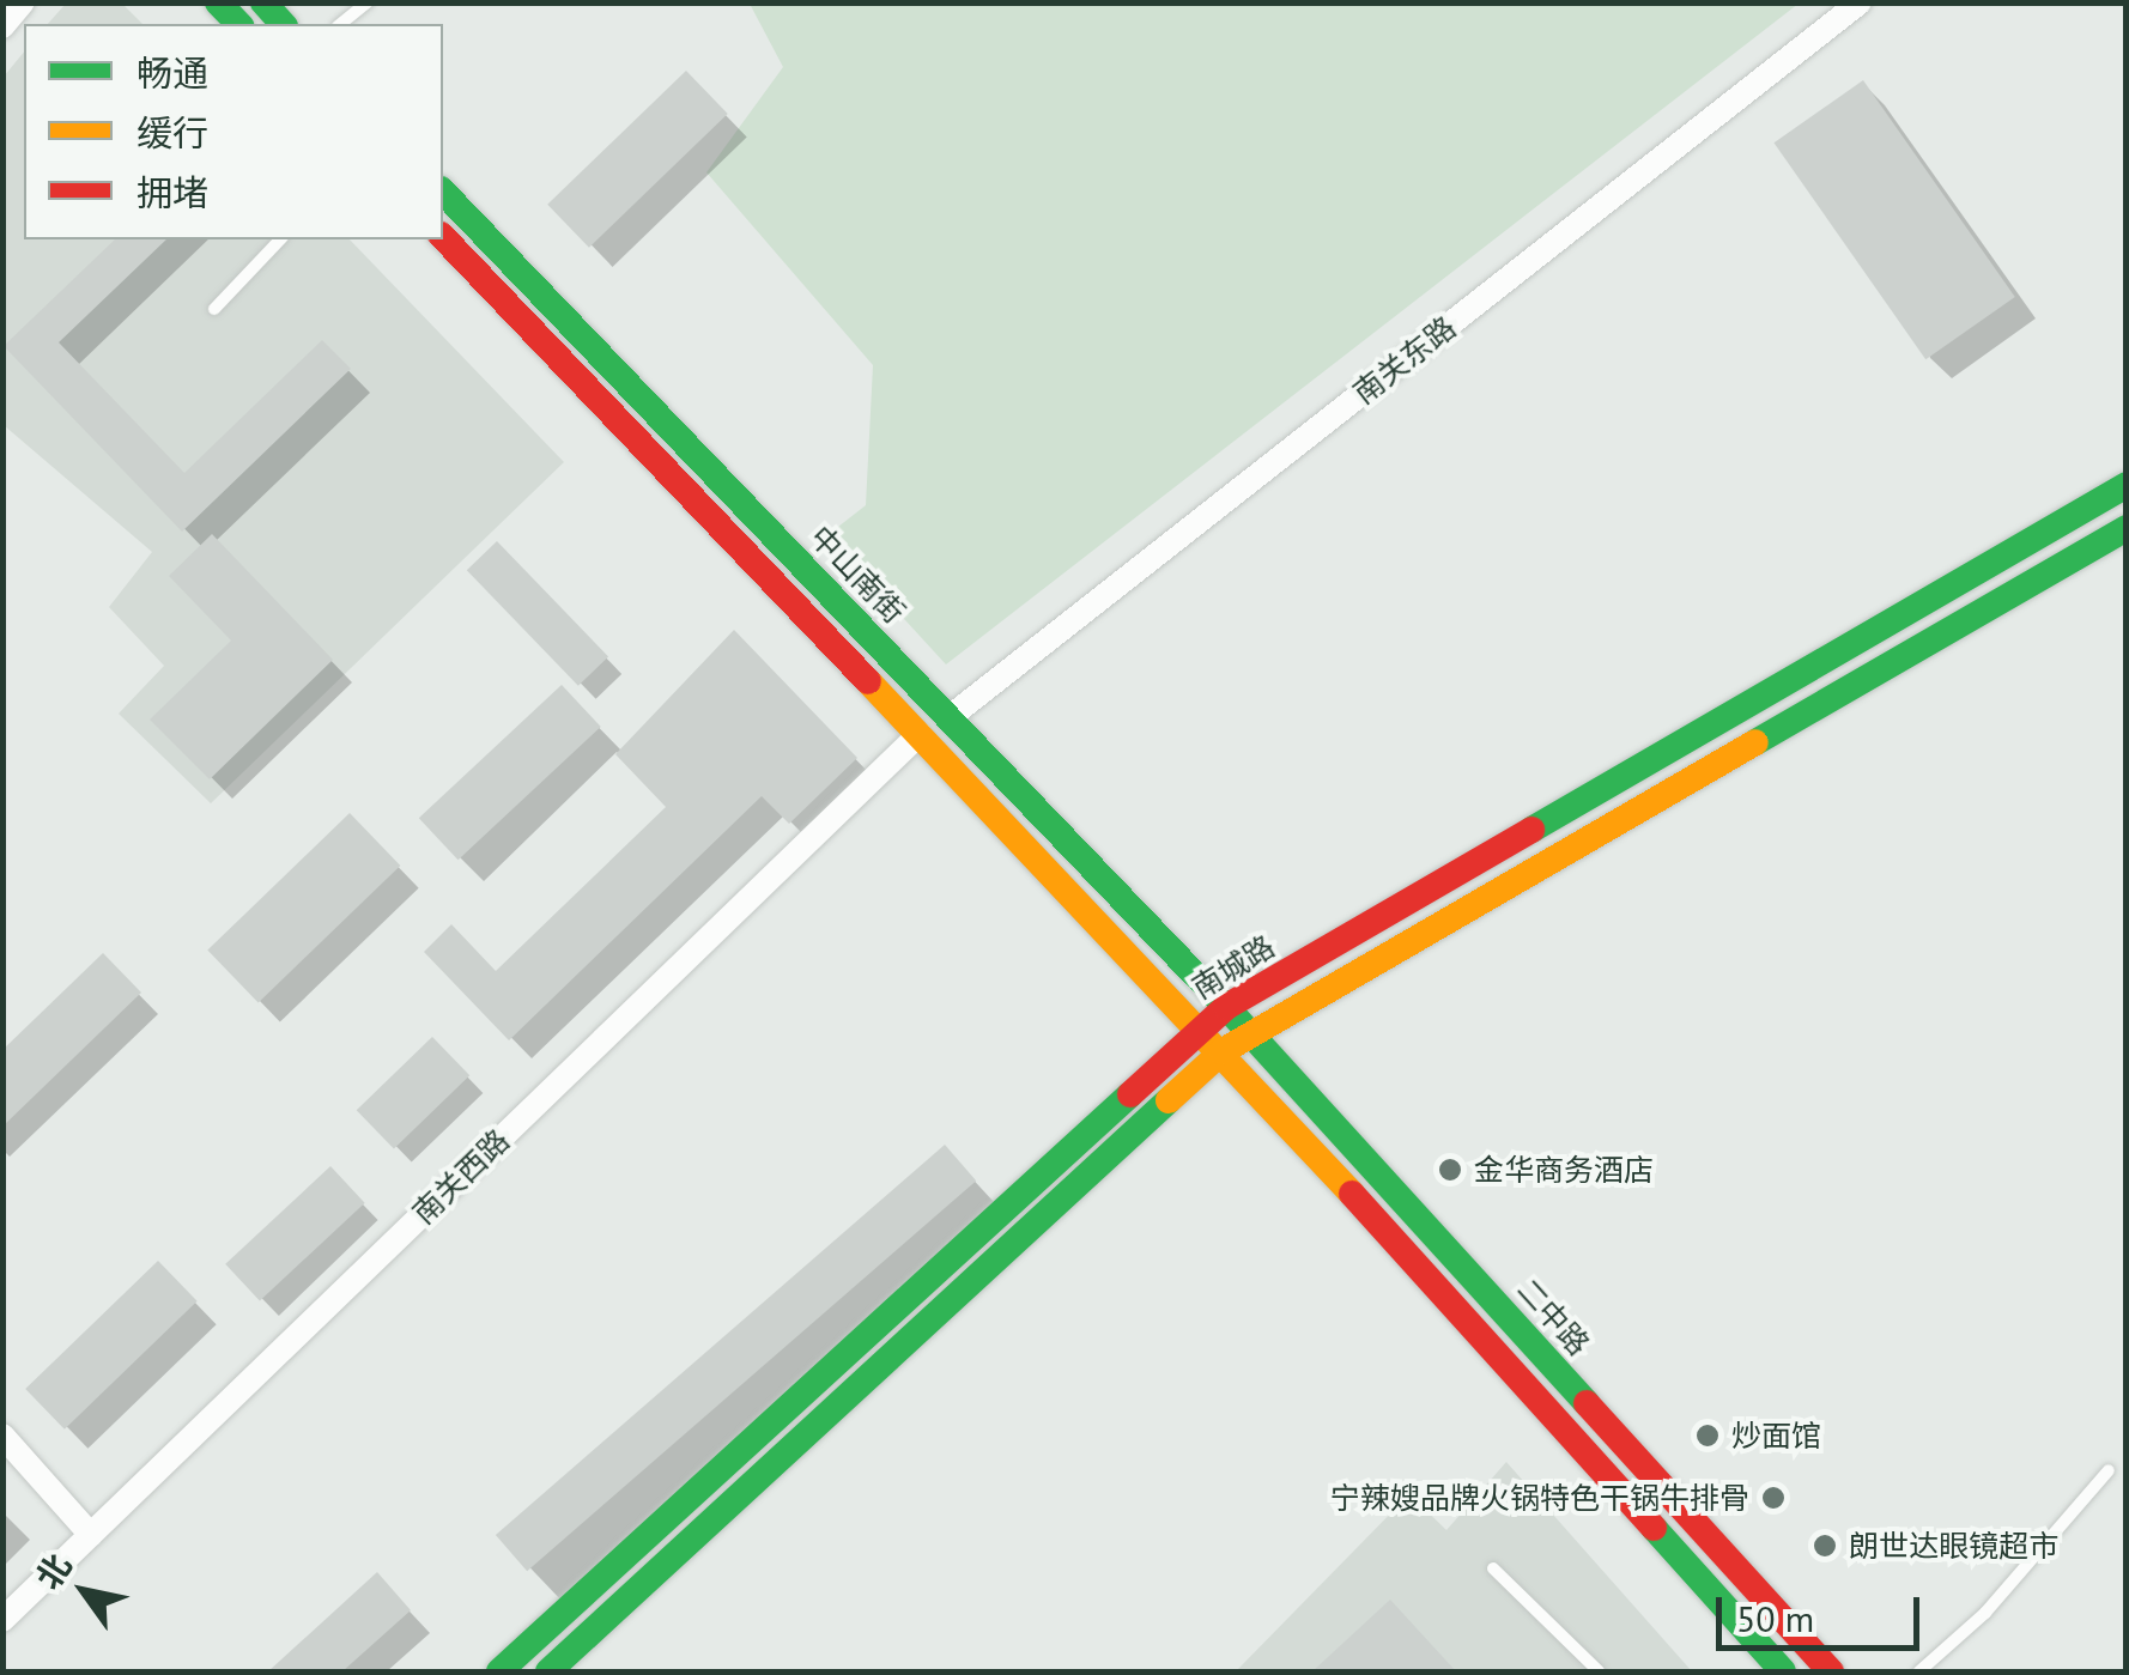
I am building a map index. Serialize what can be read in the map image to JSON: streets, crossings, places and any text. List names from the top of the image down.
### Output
{
  "streets": {
    "main road": ["中山南街", "南城路", "二中路"],
    "street": ["南关东路", "南关西路"]
  },
  "crossings": [
    ["南关东路", "中山南街"],
    ["中山南街", "南城路"],
    ["中山南街", "二中路"],
    ["南城路", "二中路"]
  ],
  "places": [
    "金华商务酒店",
    "炒面馆",
    "宁辣嫂品牌火锅特色干锅牛排骨",
    "朗世达眼镜超市"
  ],
  "legend": ["畅通", "缓行", "拥堵"],
  "scale_bar": "50 m",
  "north": "top left"
}
